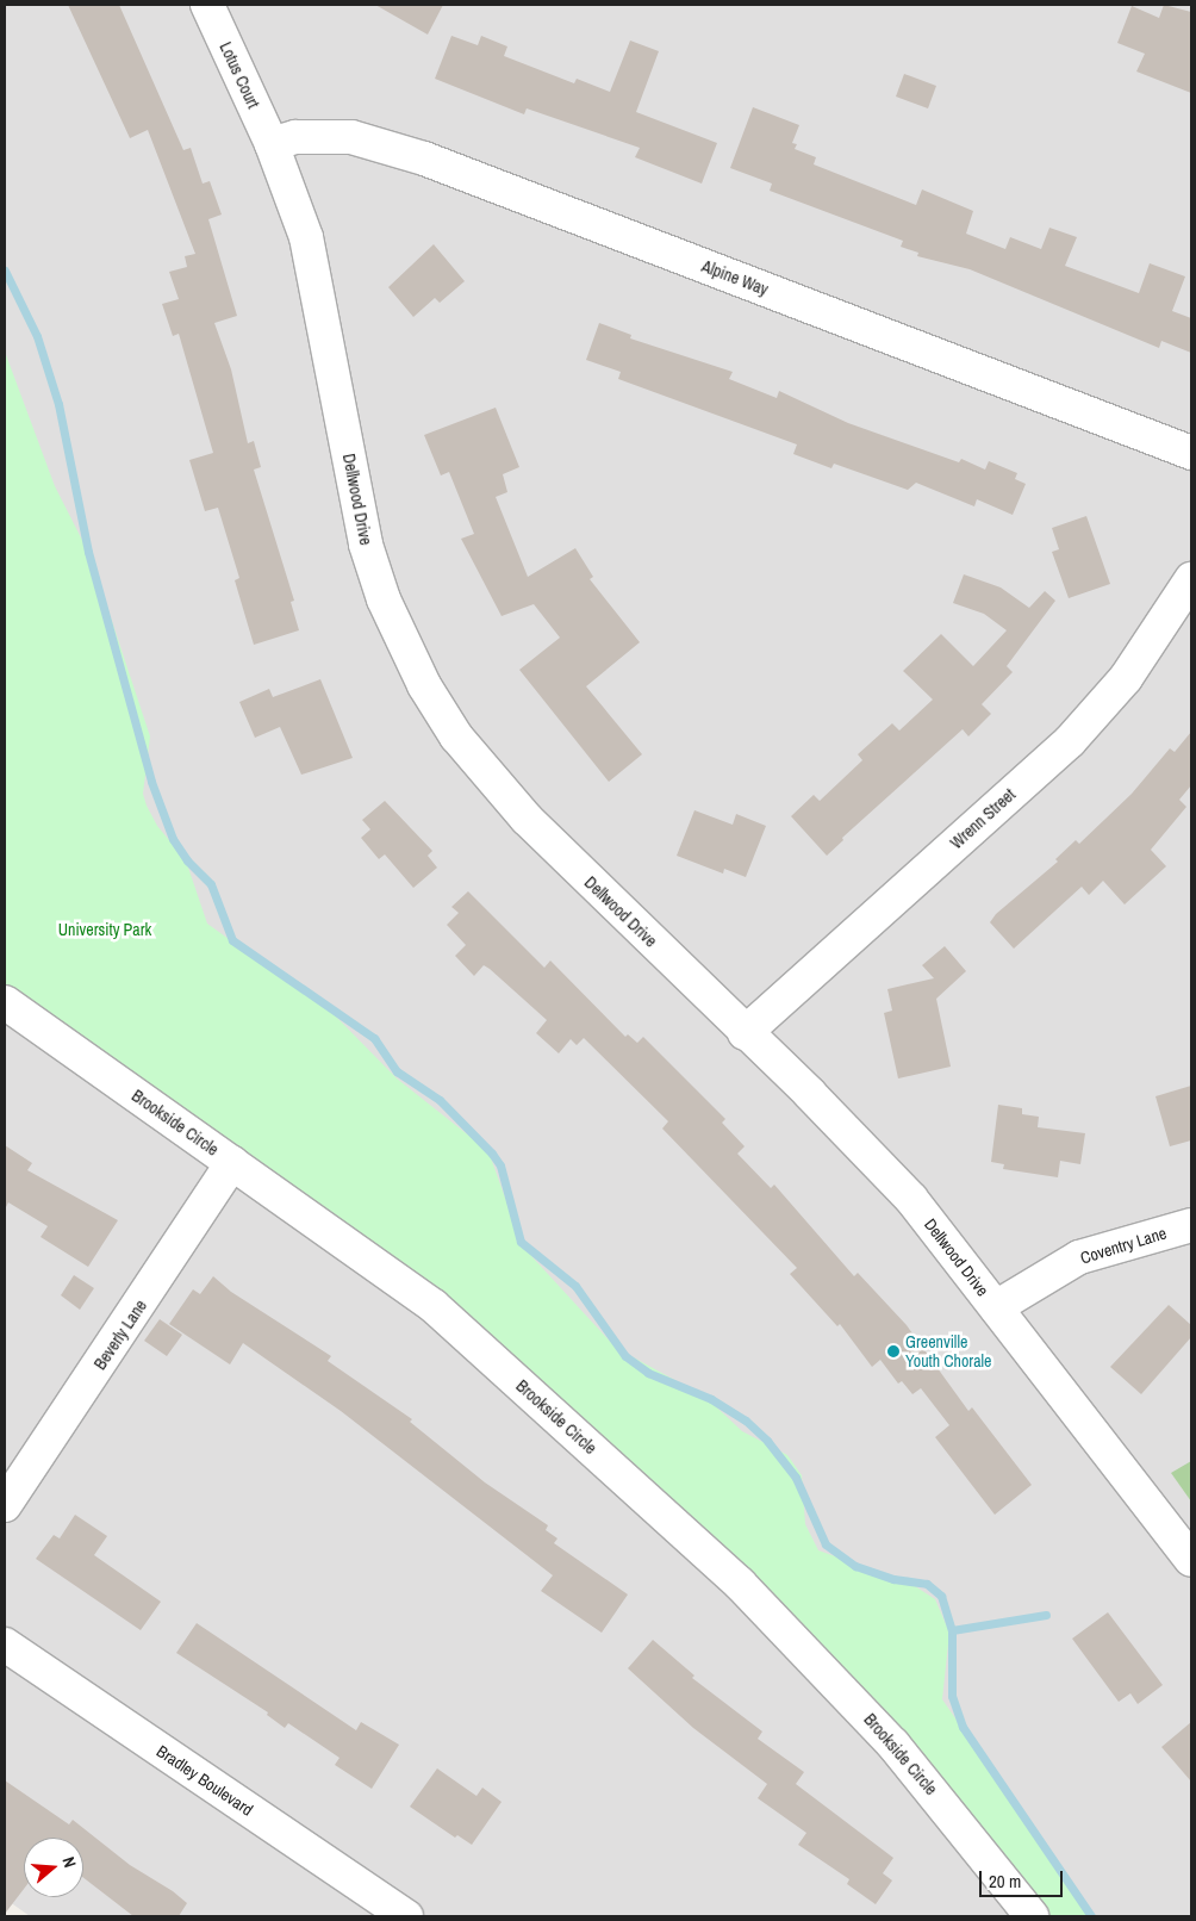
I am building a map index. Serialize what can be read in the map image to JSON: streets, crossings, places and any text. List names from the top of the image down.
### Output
{
  "streets": {
    "street": [
      "Lotus Court",
      "Alpine Way",
      "Dellwood Drive",
      "Wrenn Street",
      "Brookside Circle",
      "Coventry Lane",
      "Beverly Lane",
      "Bradley Boulevard"
    ]
  },
  "crossings": [
    ["Lotus Court", "Alpine Way"],
    ["Lotus Court", "Dellwood Drive"],
    ["Alpine Way", "Dellwood Drive"],
    ["Dellwood Drive", "Wrenn Street"],
    ["Dellwood Drive", "Coventry Lane"],
    ["Brookside Circle", "Beverly Lane"]
  ],
  "parks": ["University Park"],
  "places": ["Greenville Youth Chorale"],
  "scale_bar": "20 m",
  "north": "right"
}
